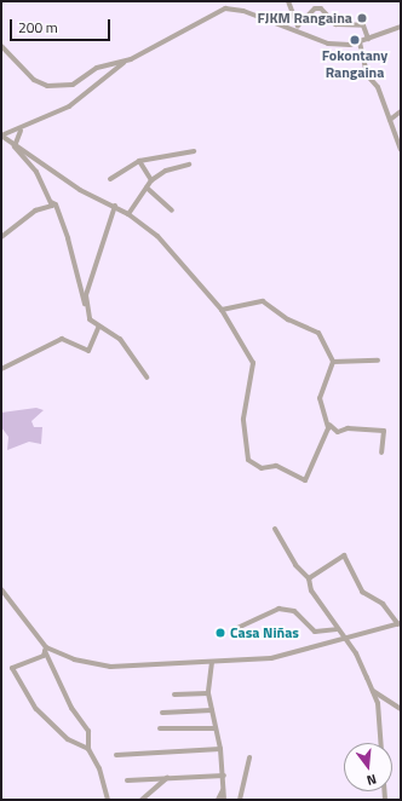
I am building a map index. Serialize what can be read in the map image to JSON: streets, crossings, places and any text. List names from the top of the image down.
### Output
{
  "places": ["FJKM Rangaina", "Fokontany Rangaina", "Casa Niñas"],
  "scale_bar": "200 m",
  "north": "bottom"
}
